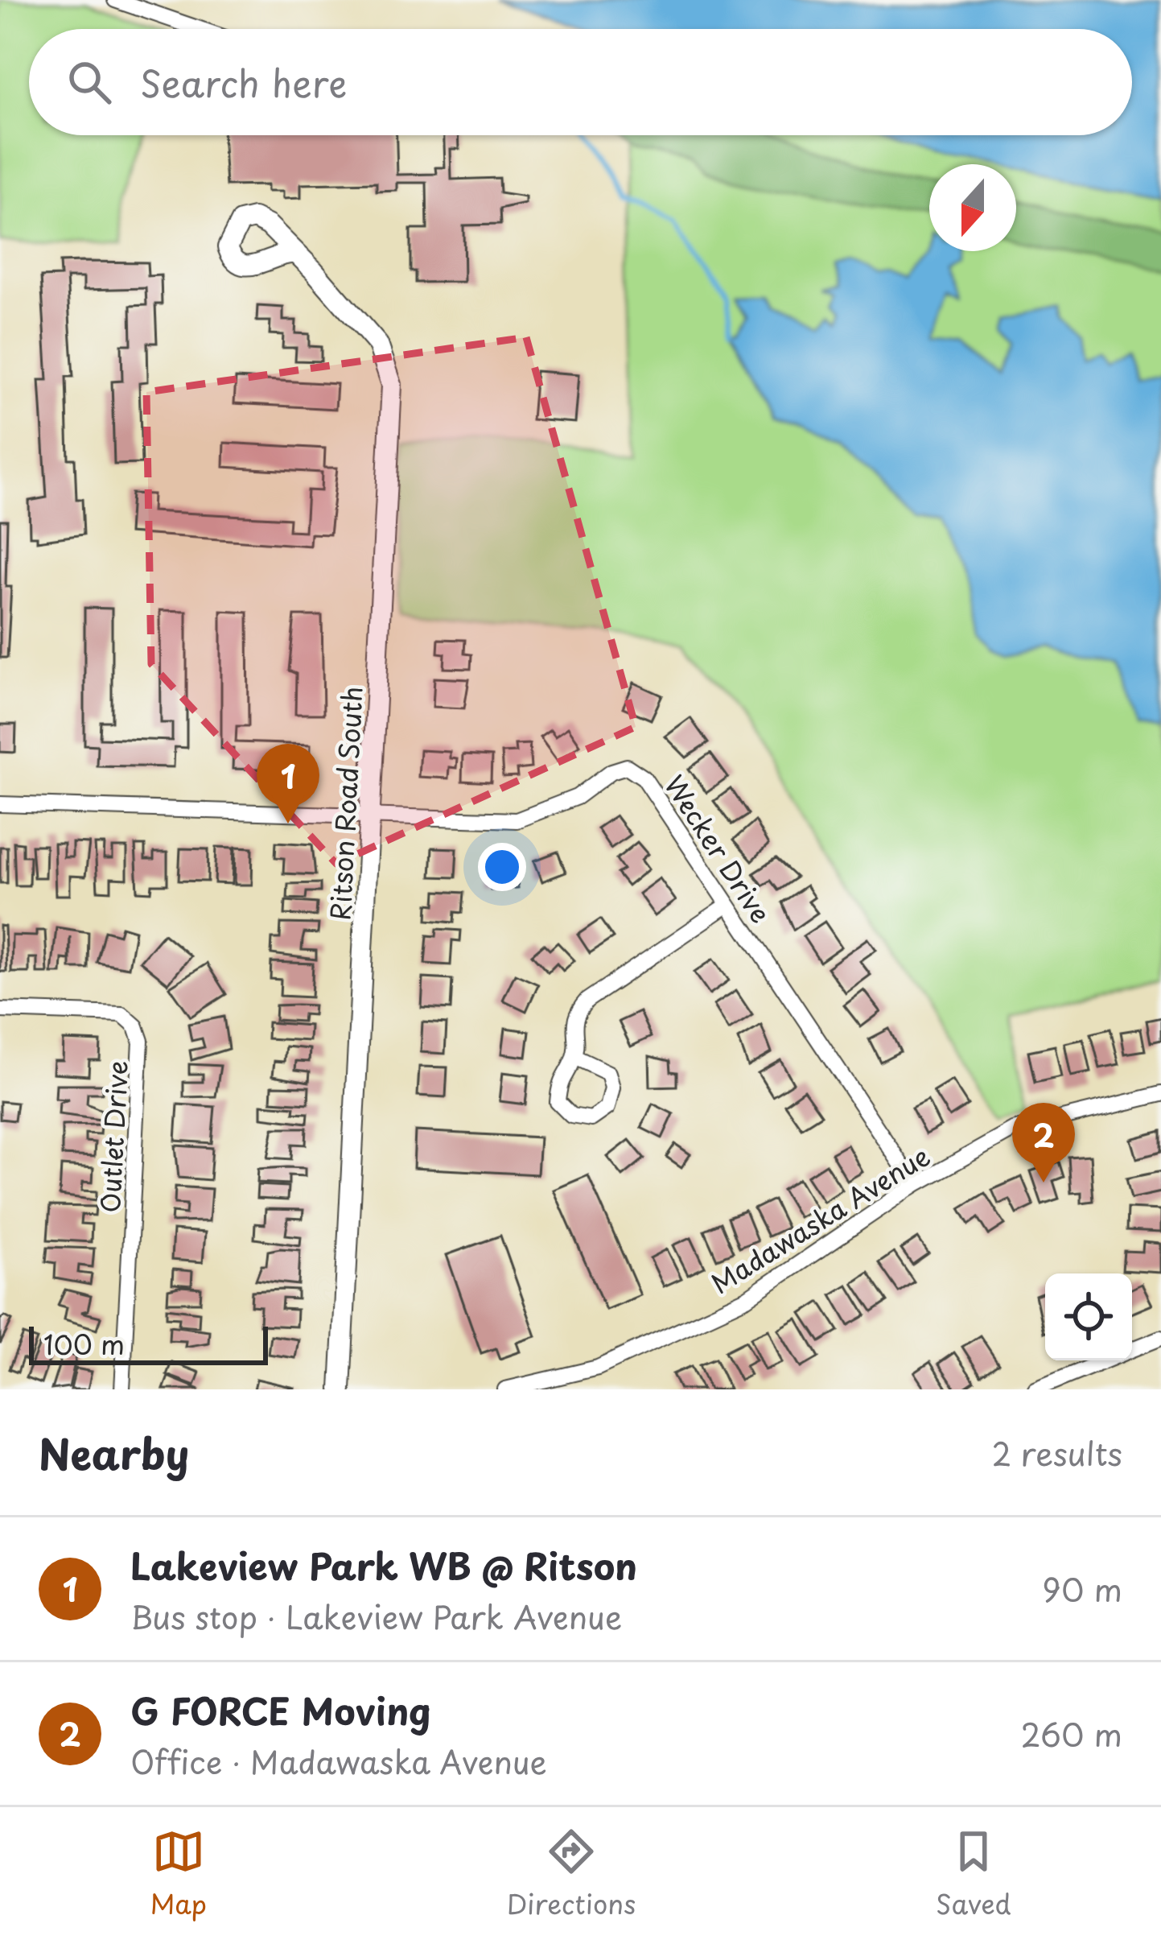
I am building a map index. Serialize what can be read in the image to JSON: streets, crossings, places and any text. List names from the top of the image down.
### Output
{
  "streets": {
    "street": [
      "Ritson Road South",
      "Wecker Drive",
      "Outlet Drive",
      "Madawaska Avenue"
    ]
  },
  "crossings": [
    ["Ritson Road South", "Wecker Drive"],
    ["Wecker Drive", "Madawaska Avenue"]
  ],
  "scale_bar": "100 m",
  "north": "bottom",
  "page": {
    "search": "Search here",
    "pins": ["1", "2"],
    "scale": "100 m",
    "heading": ["Nearby", "2 results"],
    "list": [
      {
        "mark": "1",
        "name": "Lakeview Park WB @ Ritson",
        "note": "Bus stop · Lakeview Park Avenue",
        "value": "90 m"
      },
      {
        "mark": "2",
        "name": "G FORCE Moving",
        "note": "Office · Madawaska Avenue",
        "value": "260 m"
      }
    ],
    "nav": ["Map", "Directions", "Saved"]
  }
}
